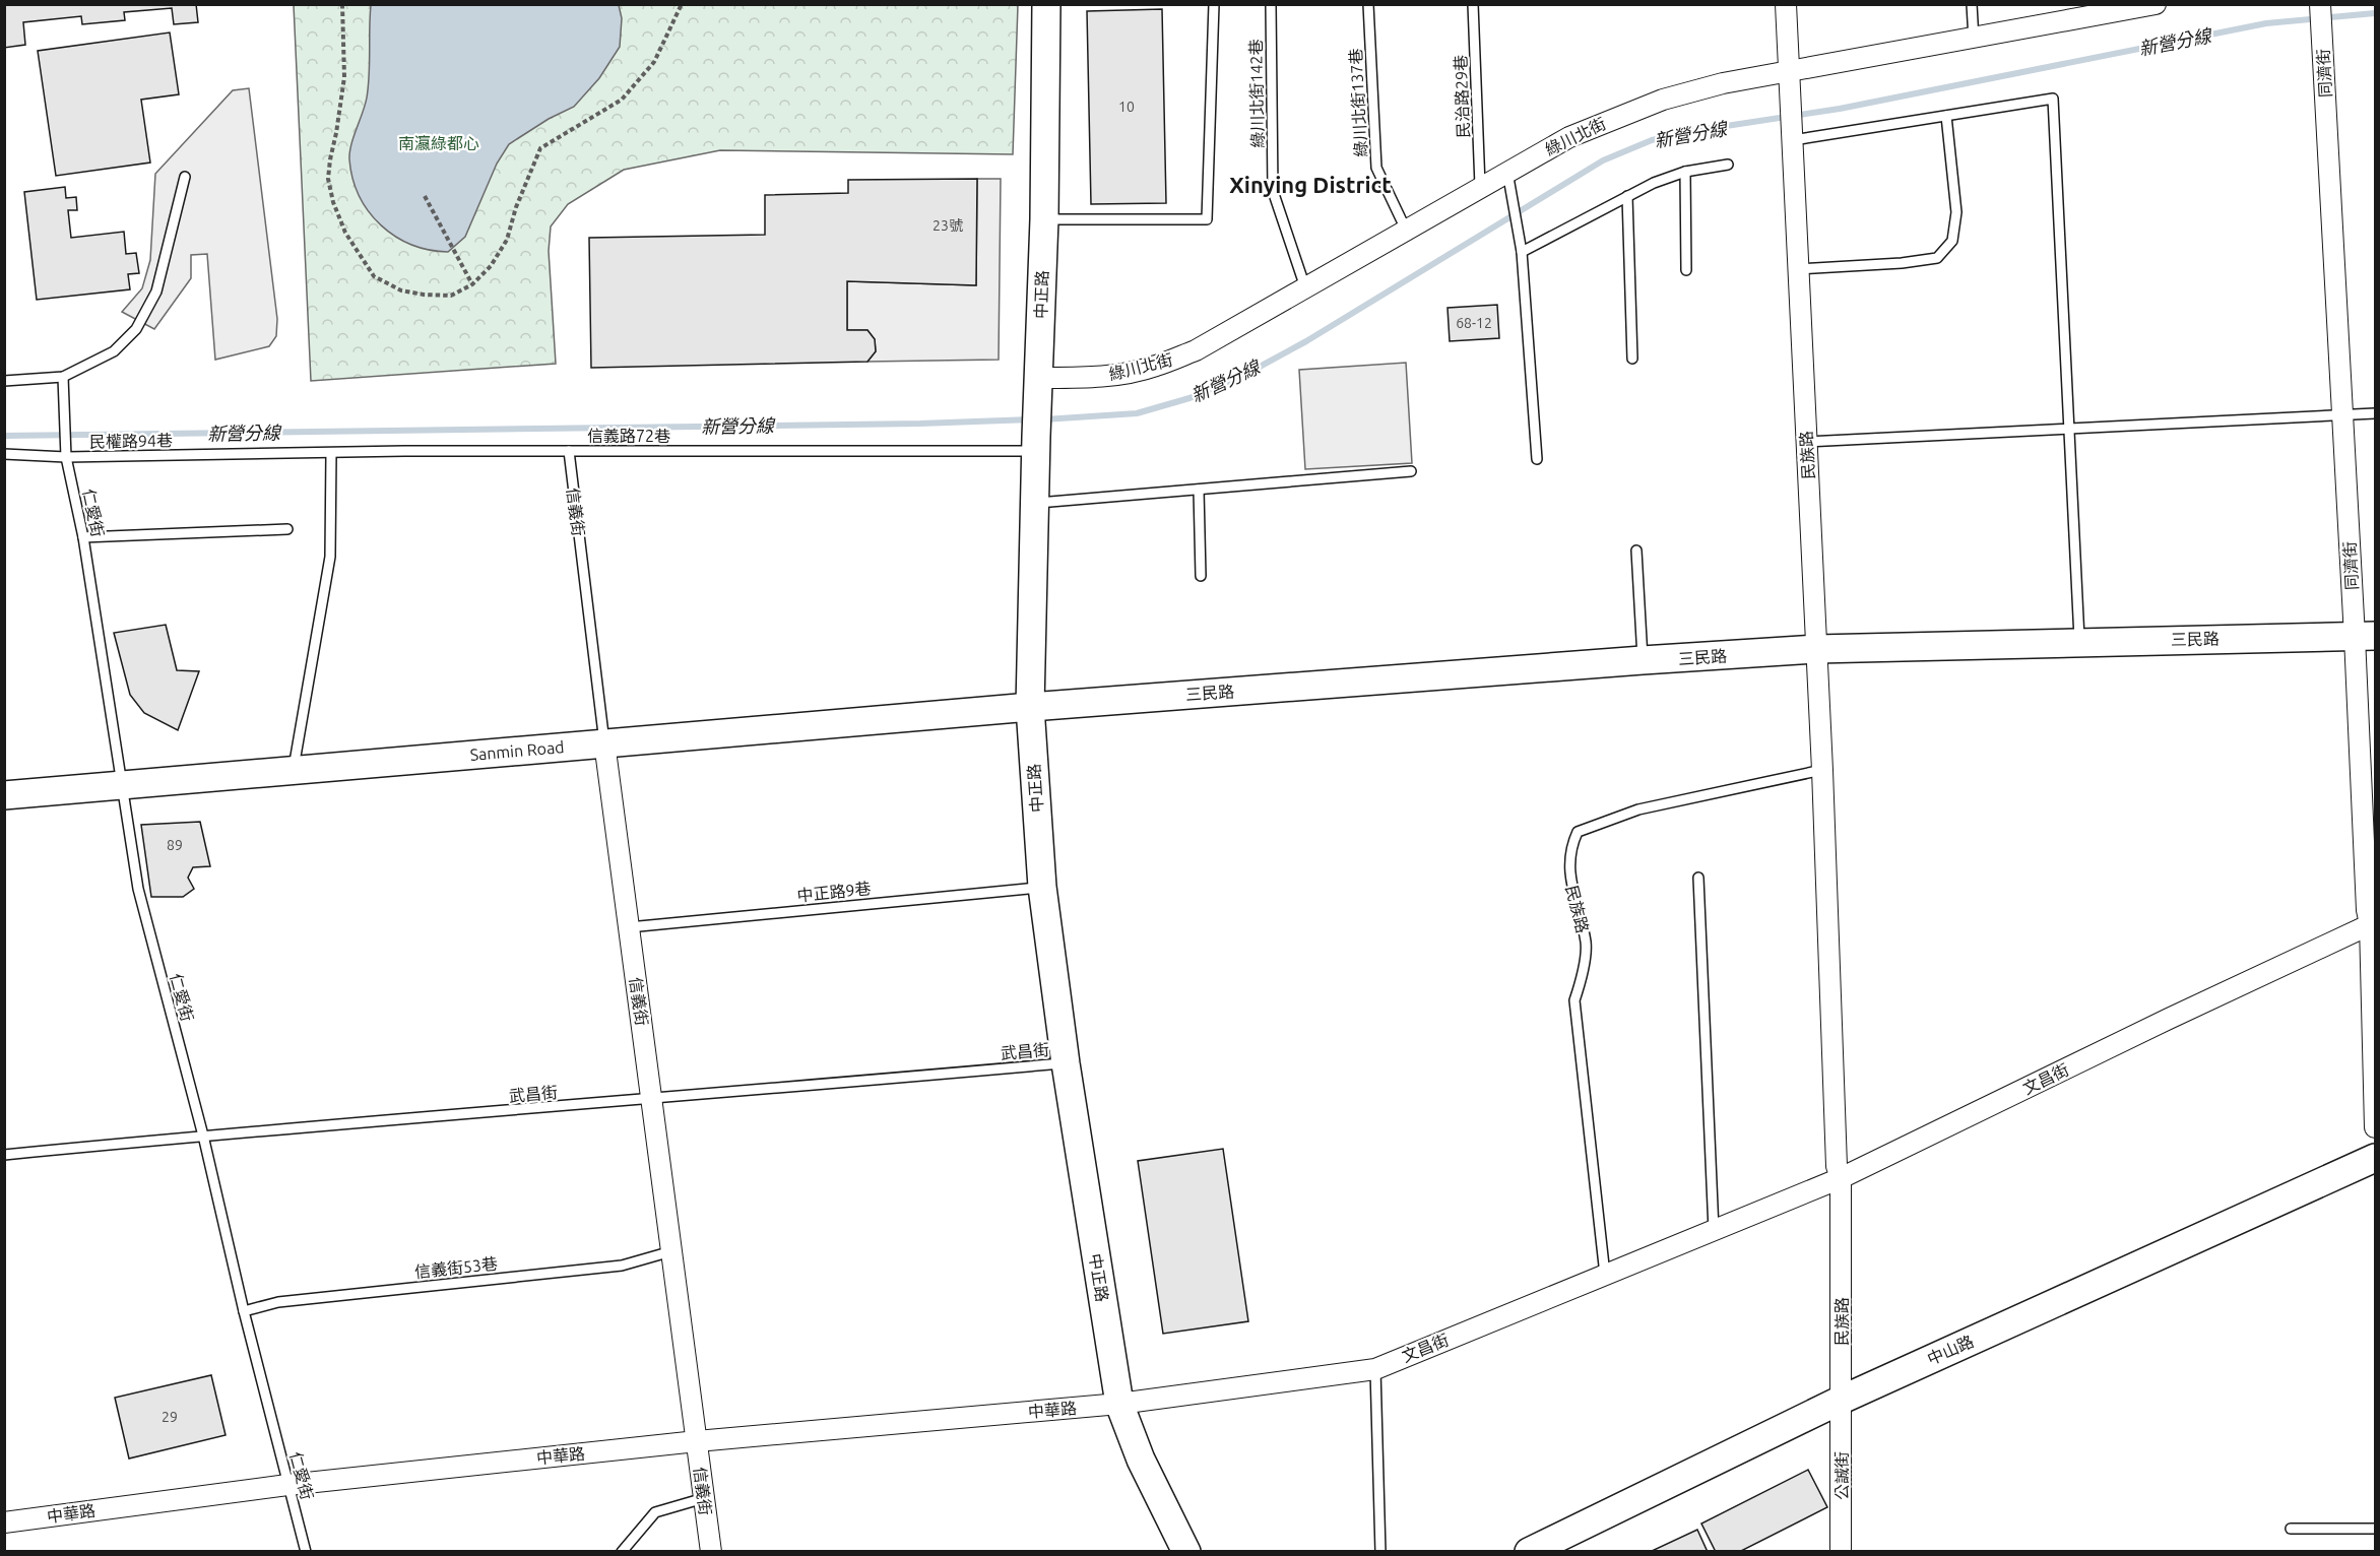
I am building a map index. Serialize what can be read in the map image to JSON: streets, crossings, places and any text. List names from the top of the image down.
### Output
{
  "streets": {
    "street": [
      "同濟街",
      "綠川北街",
      "中正路",
      "民族路",
      "信義街",
      "三民路",
      "Sanmin Road",
      "文昌街",
      "中山路",
      "中華路",
      "公誠街"
    ],
    "lane": [
      "綠川北街142巷",
      "民治路29巷",
      "綠川北街137巷",
      "信義路72巷",
      "民權路94巷",
      "仁愛街",
      "中正路9巷",
      "武昌街",
      "信義街53巷"
    ]
  },
  "crossings": [
    ["同濟街", "三民路"],
    ["同濟街", "文昌街"],
    ["綠川北街142巷", "綠川北街"],
    ["民治路29巷", "綠川北街"],
    ["綠川北街137巷", "綠川北街"],
    ["綠川北街", "中正路"],
    ["綠川北街", "民族路"],
    ["中正路", "信義路72巷"],
    ["中正路", "三民路"],
    ["中正路", "Sanmin Road"],
    ["中正路", "中正路9巷"],
    ["中正路", "武昌街"],
    ["中正路", "文昌街"],
    ["中正路", "中華路"],
    ["信義路72巷", "民權路94巷"],
    ["信義路72巷", "信義街"],
    ["民權路94巷", "仁愛街"],
    ["民族路", "三民路"],
    ["民族路", "文昌街"],
    ["民族路", "中山路"],
    ["民族路", "公誠街"],
    ["信義街", "Sanmin Road"],
    ["信義街", "中正路9巷"],
    ["信義街", "武昌街"],
    ["信義街", "信義街53巷"],
    ["信義街", "中華路"],
    ["仁愛街", "Sanmin Road"],
    ["仁愛街", "武昌街"],
    ["仁愛街", "信義街53巷"],
    ["仁愛街", "中華路"],
    ["三民路", "Sanmin Road"],
    ["文昌街", "中華路"],
    ["中山路", "公誠街"]
  ],
  "districts": ["Xinying District"],
  "water": ["新營分線"],
  "parks": ["南瀛綠都心"],
  "house_numbers": [
    "10",
    "23號",
    "68-12",
    "89",
    "29"
  ]
}
